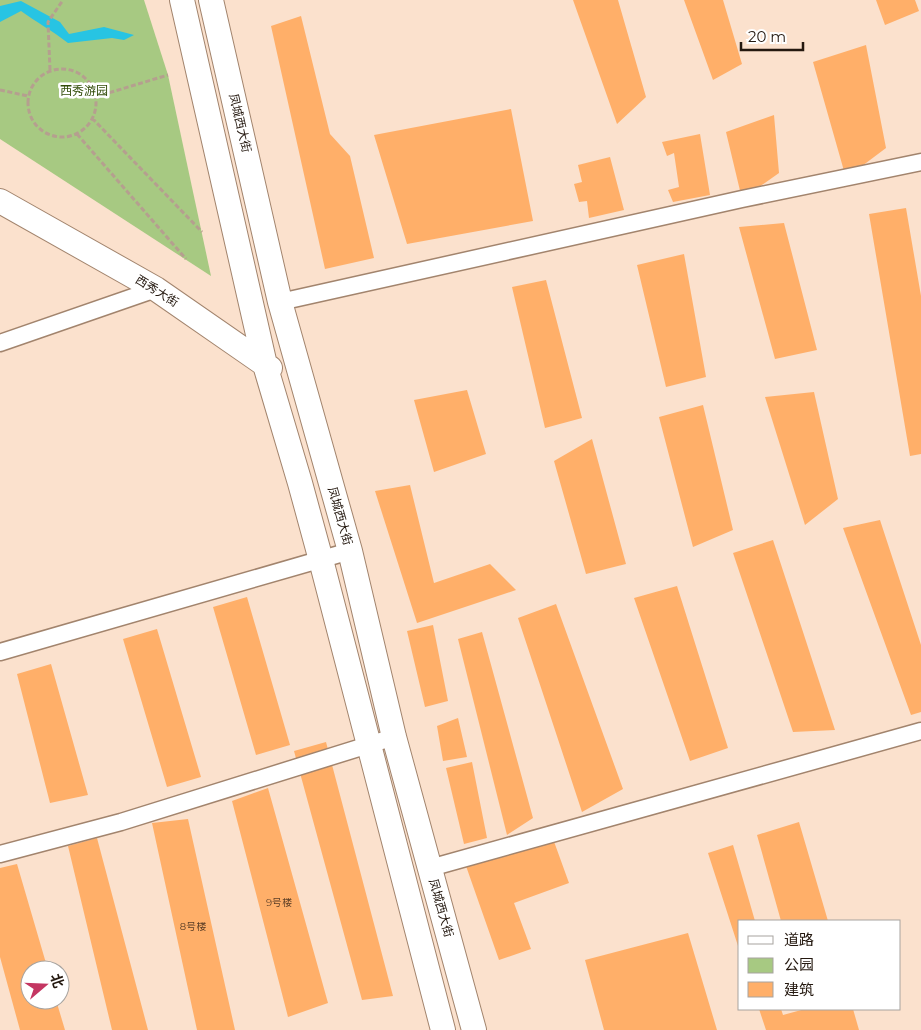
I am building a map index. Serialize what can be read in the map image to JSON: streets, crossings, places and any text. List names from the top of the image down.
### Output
{
  "streets": {
    "main road": ["凤城西大街", "西秀大街"]
  },
  "crossings": [
    ["凤城西大街", "西秀大街"]
  ],
  "parks": ["西秀游园"],
  "house_numbers": ["9号楼", "8号楼"],
  "legend": ["道路", "公园", "建筑"],
  "scale_bar": "20 m",
  "north": "right"
}
